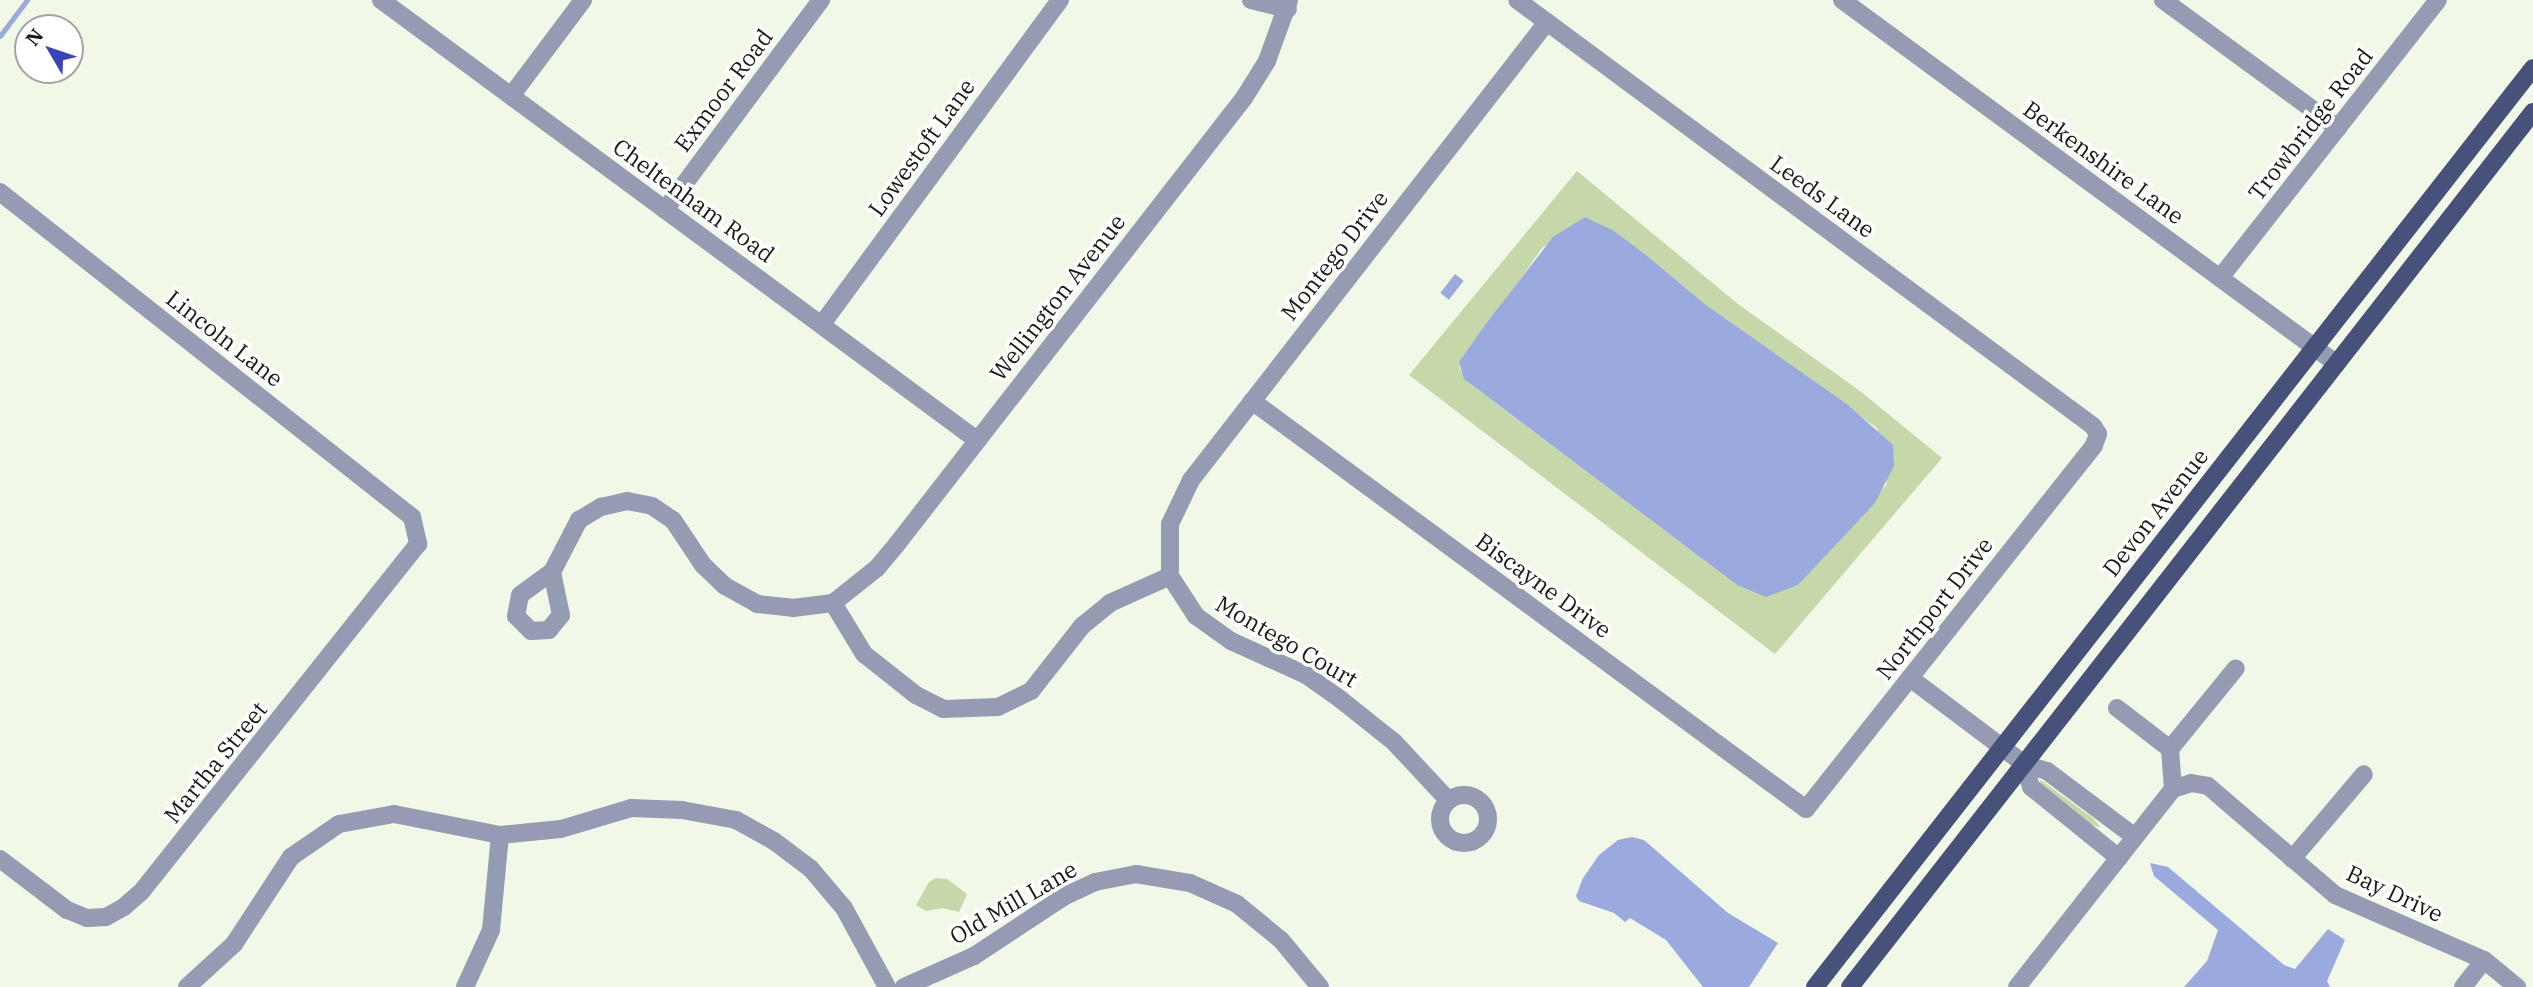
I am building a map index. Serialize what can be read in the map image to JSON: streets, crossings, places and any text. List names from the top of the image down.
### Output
{
  "streets": {
    "main road": ["Devon Avenue"],
    "street": [
      "Exmoor Road",
      "Trowbridge Road",
      "Lowestoft Lane",
      "Berkenshire Lane",
      "Leeds Lane",
      "Cheltenham Road",
      "Montego Drive",
      "Wellington Avenue",
      "Lincoln Lane",
      "Biscayne Drive",
      "Northport Drive",
      "Montego Court",
      "Martha Street",
      "Bay Drive",
      "Old Mill Lane"
    ]
  },
  "crossings": [
    ["Exmoor Road", "Cheltenham Road"],
    ["Trowbridge Road", "Berkenshire Lane"],
    ["Lowestoft Lane", "Cheltenham Road"],
    ["Berkenshire Lane", "Devon Avenue"],
    ["Leeds Lane", "Montego Drive"],
    ["Leeds Lane", "Northport Drive"],
    ["Cheltenham Road", "Wellington Avenue"],
    ["Montego Drive", "Biscayne Drive"],
    ["Montego Drive", "Montego Court"],
    ["Lincoln Lane", "Martha Street"],
    ["Biscayne Drive", "Northport Drive"]
  ],
  "north": "top left"
}
